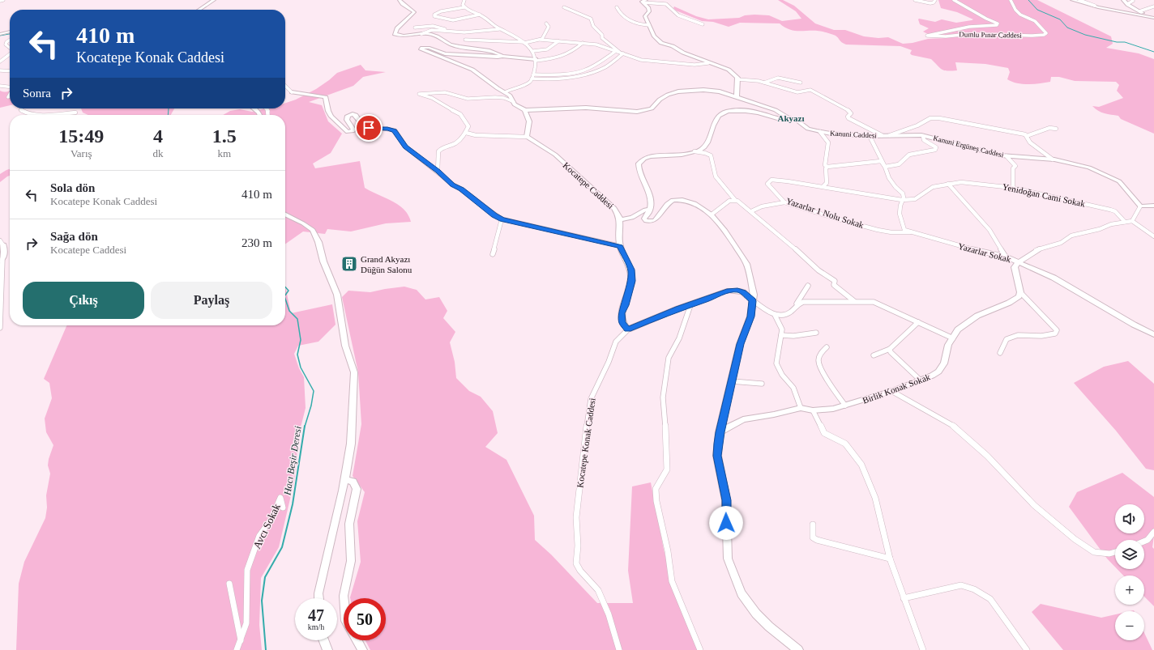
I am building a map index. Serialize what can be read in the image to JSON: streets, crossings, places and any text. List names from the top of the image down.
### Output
{
  "streets": {
    "street": [
      "Dumlu Pınar Caddesi",
      "Kanuni Caddesi",
      "Kanuni Ergüneş Caddesi",
      "Kocatepe Caddesi",
      "Yenidoğan Cami Sokak",
      "Yazarlar 1 Nolu Sokak",
      "Yazarlar Sokak",
      "Birlik Konak Sokak",
      "Kocatepe Konak Caddesi",
      "Avcı Sokak"
    ]
  },
  "crossings": [
    ["Kanuni Caddesi", "Kanuni Ergüneş Caddesi"],
    ["Kocatepe Caddesi", "Kocatepe Konak Caddesi"],
    ["Yenidoğan Cami Sokak", "Yazarlar 1 Nolu Sokak"],
    ["Yazarlar 1 Nolu Sokak", "Yazarlar Sokak"]
  ],
  "districts": ["Akyazı"],
  "water": ["Hacı Beşir Deresi"],
  "places": {
    "building": ["Grand Akyazı Düğün Salonu"]
  },
  "page": {
    "turn": ["410 m", "Kocatepe Konak Caddesi"],
    "then": "Sonra",
    "eta": [
      "15:49",
      "Varış",
      "4",
      "dk",
      "1.5",
      "km"
    ],
    "list": [
      {
        "name": "Sola dön",
        "note": "Kocatepe Konak Caddesi",
        "value": "410 m"
      },
      {
        "name": "Sağa dön",
        "note": "Kocatepe Caddesi",
        "value": "230 m"
      }
    ],
    "buttons": ["Çıkış", "Paylaş"],
    "map_buttons": ["+", "−"],
    "speed": "47 km/h",
    "limit": "50"
  }
}
